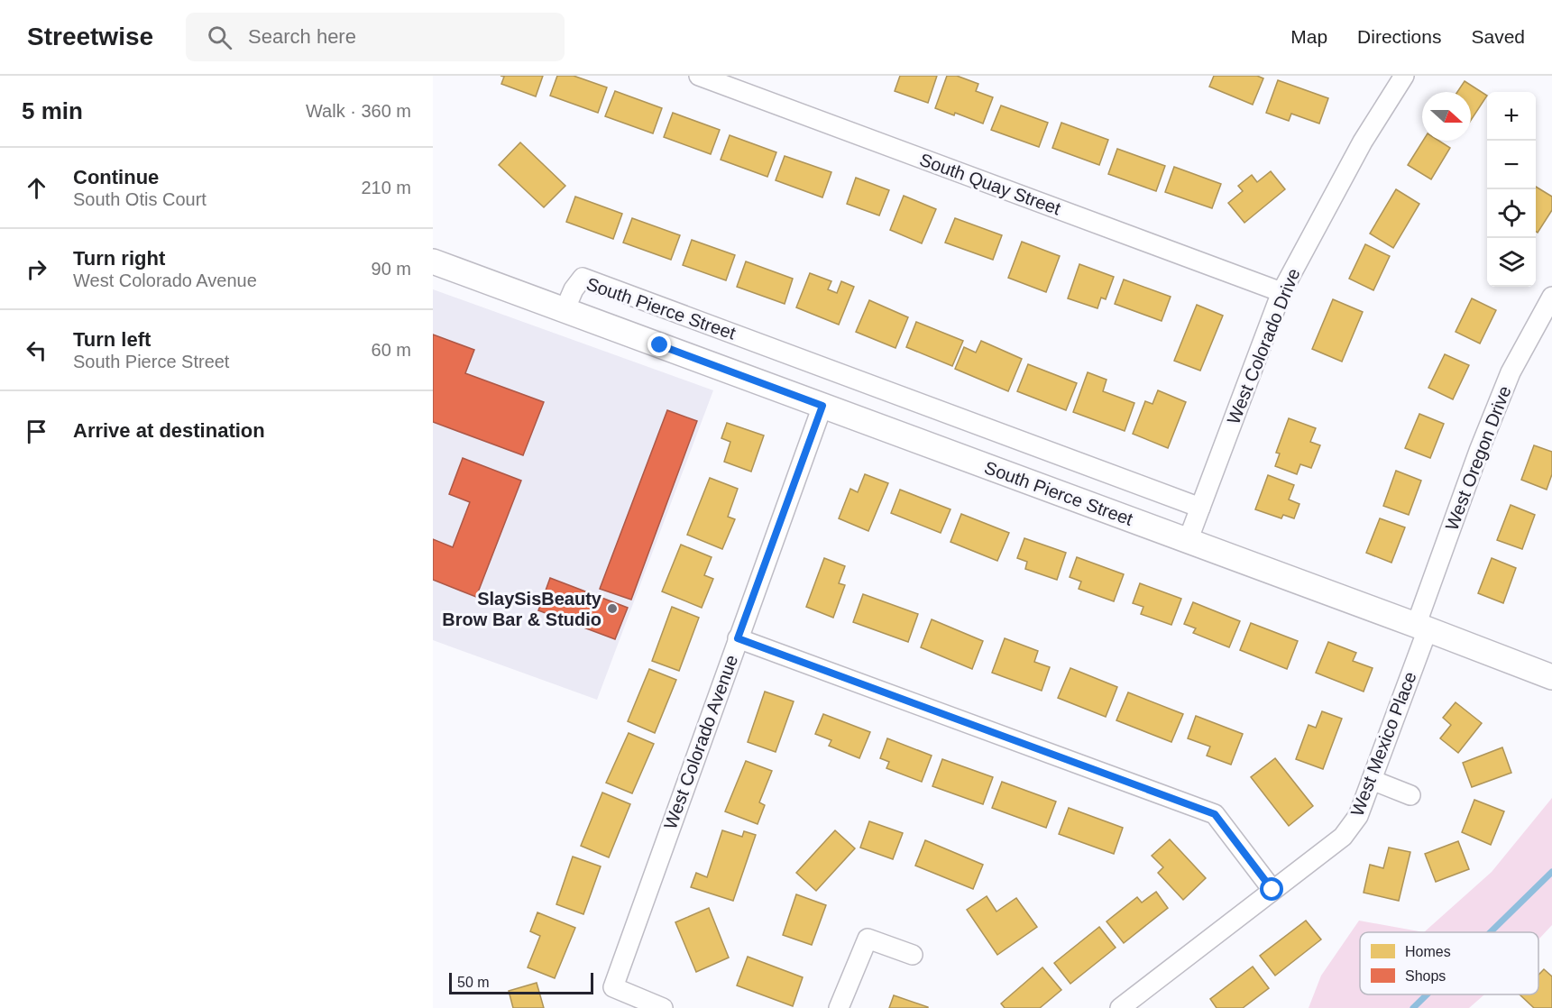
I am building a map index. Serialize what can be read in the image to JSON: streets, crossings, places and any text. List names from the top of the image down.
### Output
{
  "streets": {
    "street": [
      "South Quay Street",
      "South Pierce Street",
      "West Colorado Drive",
      "West Oregon Drive",
      "West Colorado Avenue",
      "West Mexico Place"
    ]
  },
  "crossings": [
    ["South Quay Street", "West Colorado Drive"],
    ["South Pierce Street", "West Colorado Drive"],
    ["South Pierce Street", "West Oregon Drive"],
    ["South Pierce Street", "West Colorado Avenue"],
    ["South Pierce Street", "West Mexico Place"],
    ["West Oregon Drive", "West Mexico Place"]
  ],
  "places": ["SlaySisBeauty Brow Bar & Studio"],
  "legend": ["Homes", "Shops"],
  "scale_bar": "50 m",
  "north": "right",
  "page": {
    "header": "Streetwise",
    "search": "Search here",
    "nav": ["Map", "Directions", "Saved"],
    "heading": ["5 min", "Walk · 360 m"],
    "map_buttons": ["+", "−"],
    "list": [
      ["Continue", "South Otis Court", "210 m"],
      ["Turn right", "West Colorado Avenue", "90 m"],
      ["Turn left", "South Pierce Street", "60 m"],
      "Arrive at destination"
    ],
    "scale": "50 m"
  }
}
